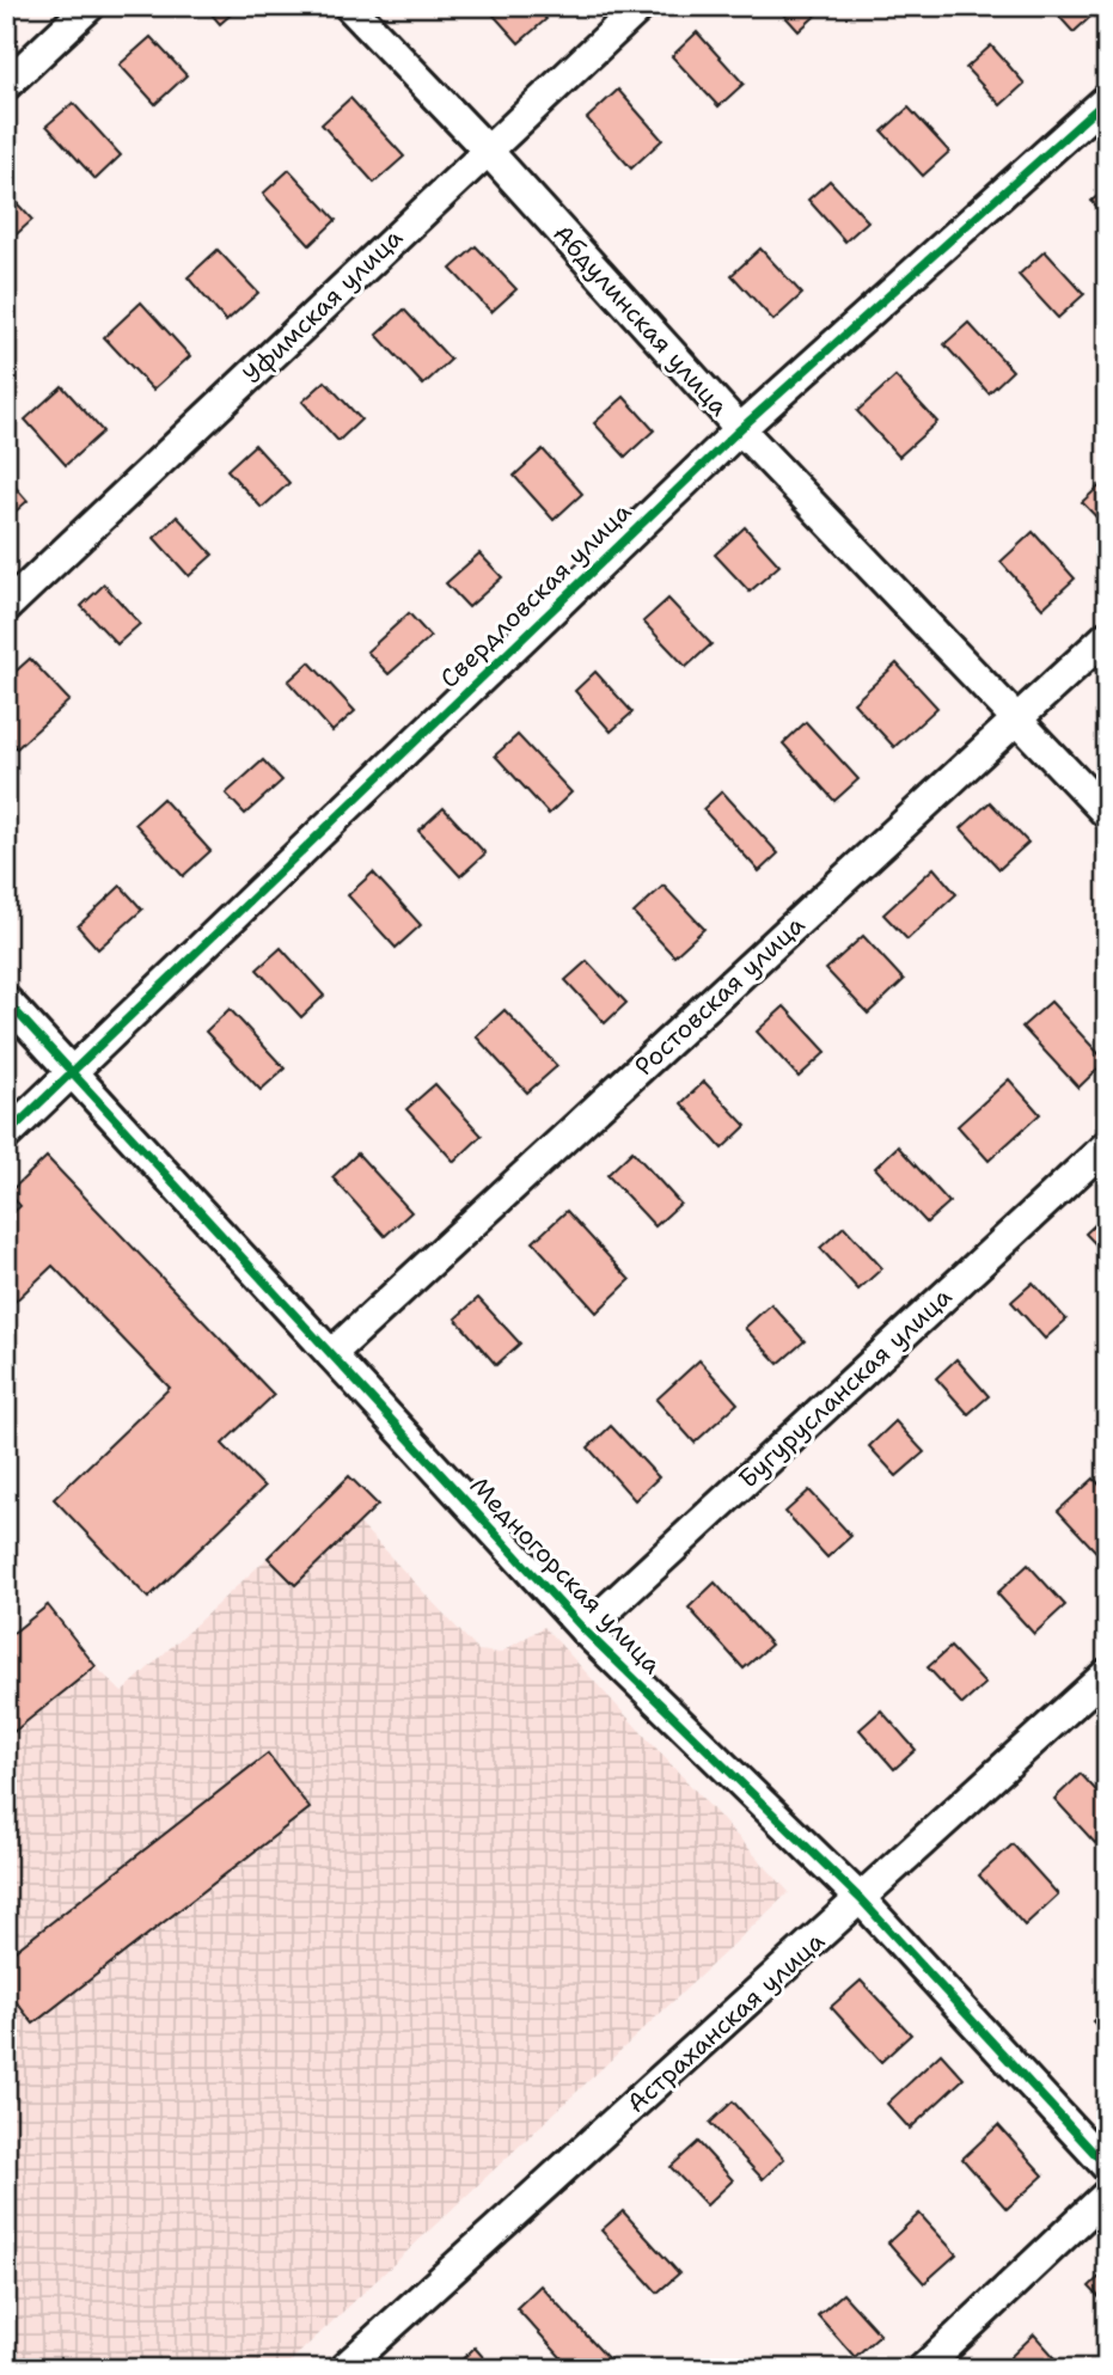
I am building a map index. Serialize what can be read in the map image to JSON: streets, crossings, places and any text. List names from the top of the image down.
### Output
{
  "streets": {
    "street": [
      "Уфимская улица",
      "Абдулинская улица",
      "Свердловская улица",
      "Ростовская улица",
      "Бугурусланская улица",
      "Медногорская улица",
      "Астраханская улица"
    ]
  },
  "crossings": [
    ["Уфимская улица", "Абдулинская улица"],
    ["Абдулинская улица", "Свердловская улица"],
    ["Абдулинская улица", "Ростовская улица"],
    ["Свердловская улица", "Медногорская улица"],
    ["Ростовская улица", "Медногорская улица"],
    ["Бугурусланская улица", "Медногорская улица"],
    ["Медногорская улица", "Астраханская улица"]
  ]
}
